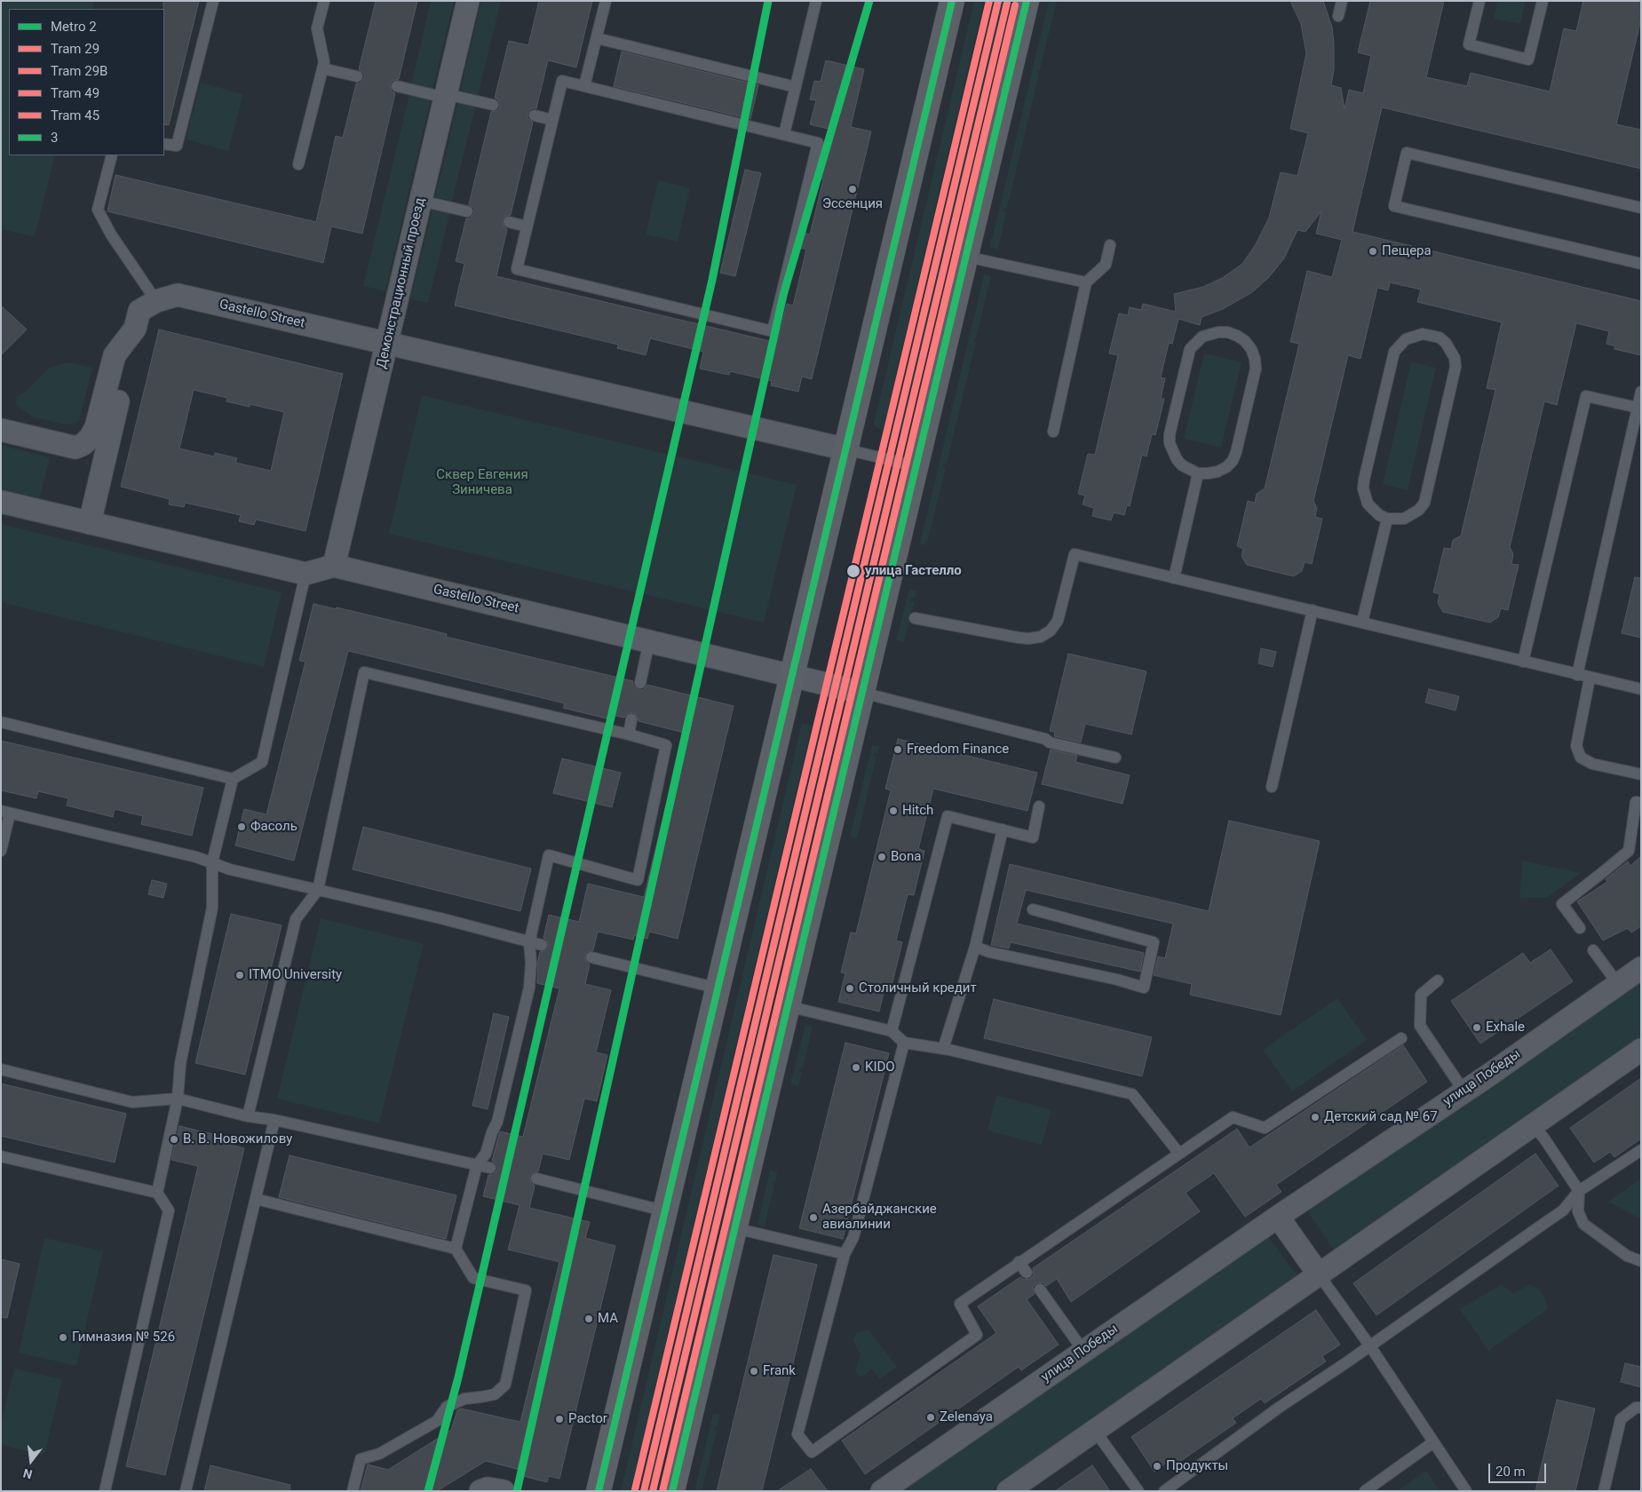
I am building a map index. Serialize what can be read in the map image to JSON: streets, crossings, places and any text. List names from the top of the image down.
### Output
{
  "streets": {
    "street": ["Демонстрационный проезд", "Gastello Street", "улица Победы"]
  },
  "crossings": [
    ["Демонстрационный проезд", "Gastello Street"]
  ],
  "parks": ["Сквер Евгения Зиничева"],
  "places": [
    "Эссенция",
    "Пещера",
    "улица Гастелло",
    "Freedom Finance",
    "Hitch",
    "Фасоль",
    "Bona",
    "ITMO University",
    "Столичный кредит",
    "Exhale",
    "KIDO",
    "Детский сад № 67",
    "В. В. Новожилову",
    "Азербайджанские авиалинии",
    "MA",
    "Гимназия № 526",
    "Frank",
    "Zelenaya",
    "Pactor",
    "Продукты"
  ],
  "lines": [
    "metro line 2",
    "tram line 29",
    "tram line 49",
    "transit line 3",
    "tram line 29В",
    "tram line 45"
  ],
  "legend": [
    "Metro 2",
    "Tram 29",
    "Tram 29В",
    "Tram 49",
    "Tram 45",
    "3"
  ],
  "scale_bar": "20 m",
  "north": "bottom"
}
